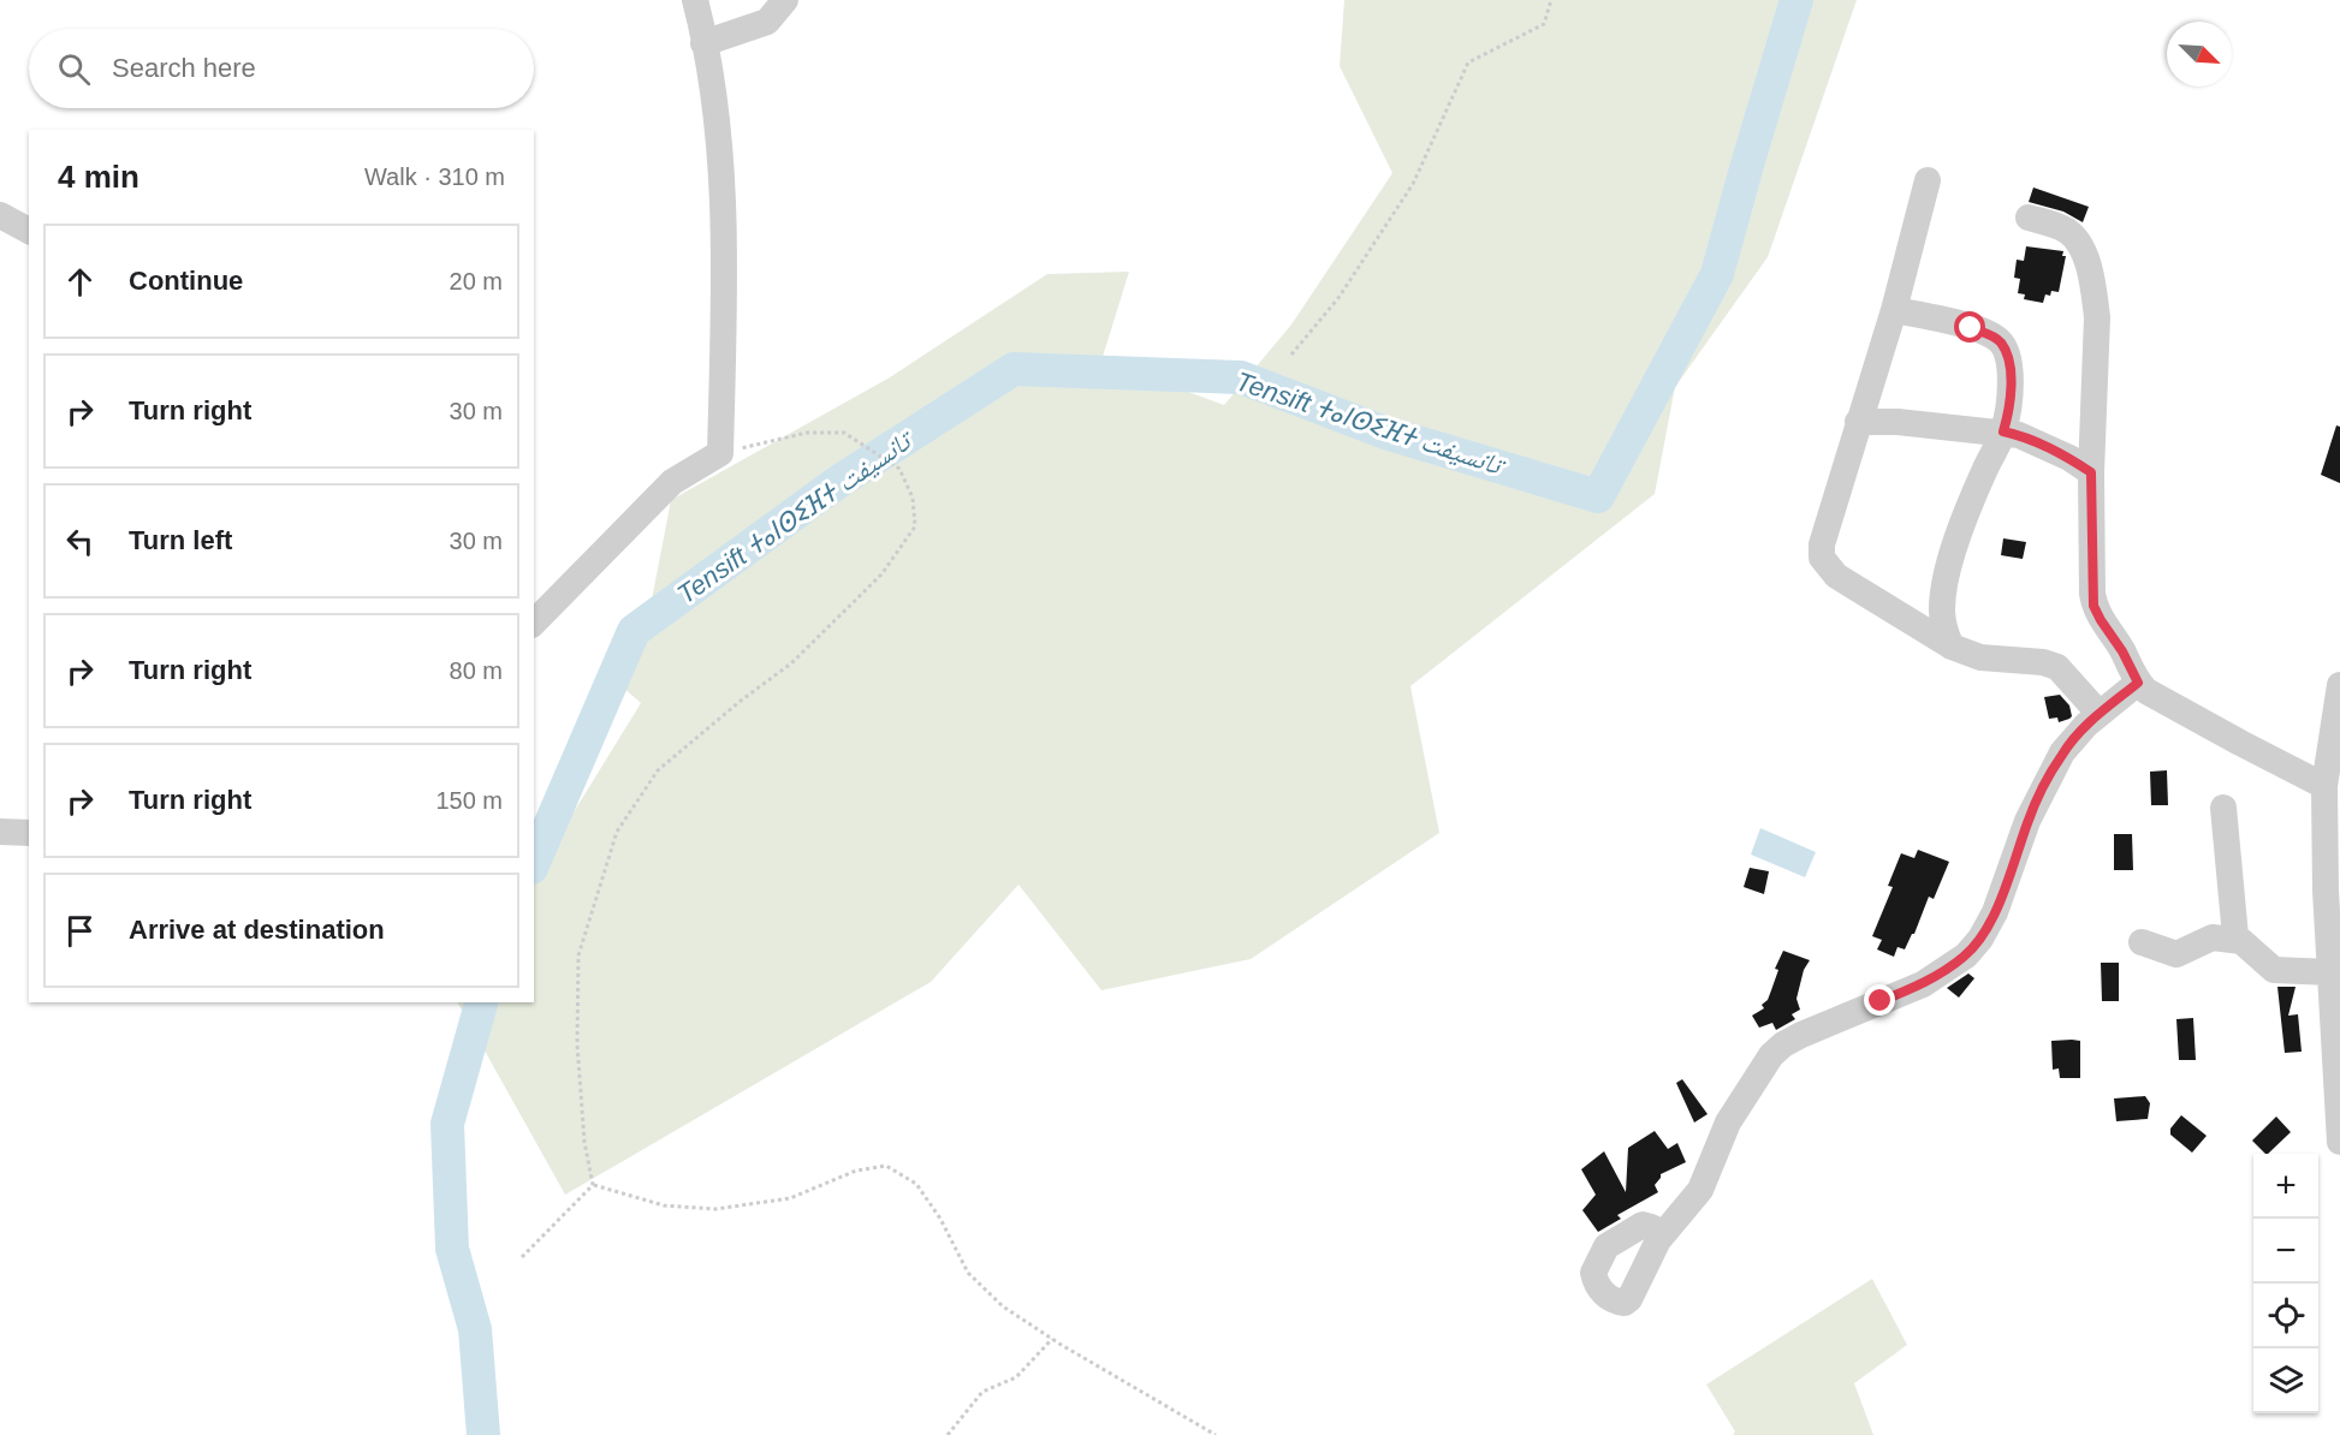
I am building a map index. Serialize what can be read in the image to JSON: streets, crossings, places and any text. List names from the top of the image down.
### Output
{
  "water": ["Tensift ⵜⴰⵏⵙⵉⴼⵜ تانسيفت"],
  "north": "bottom right",
  "page": {
    "search": "Search here",
    "heading": ["4 min", "Walk · 310 m"],
    "list": [
      ["Continue", "20 m"],
      ["Turn right", "30 m"],
      ["Turn left", "30 m"],
      ["Turn right", "80 m"],
      ["Turn right", "150 m"],
      "Arrive at destination"
    ],
    "map_buttons": ["+", "−"]
  }
}
